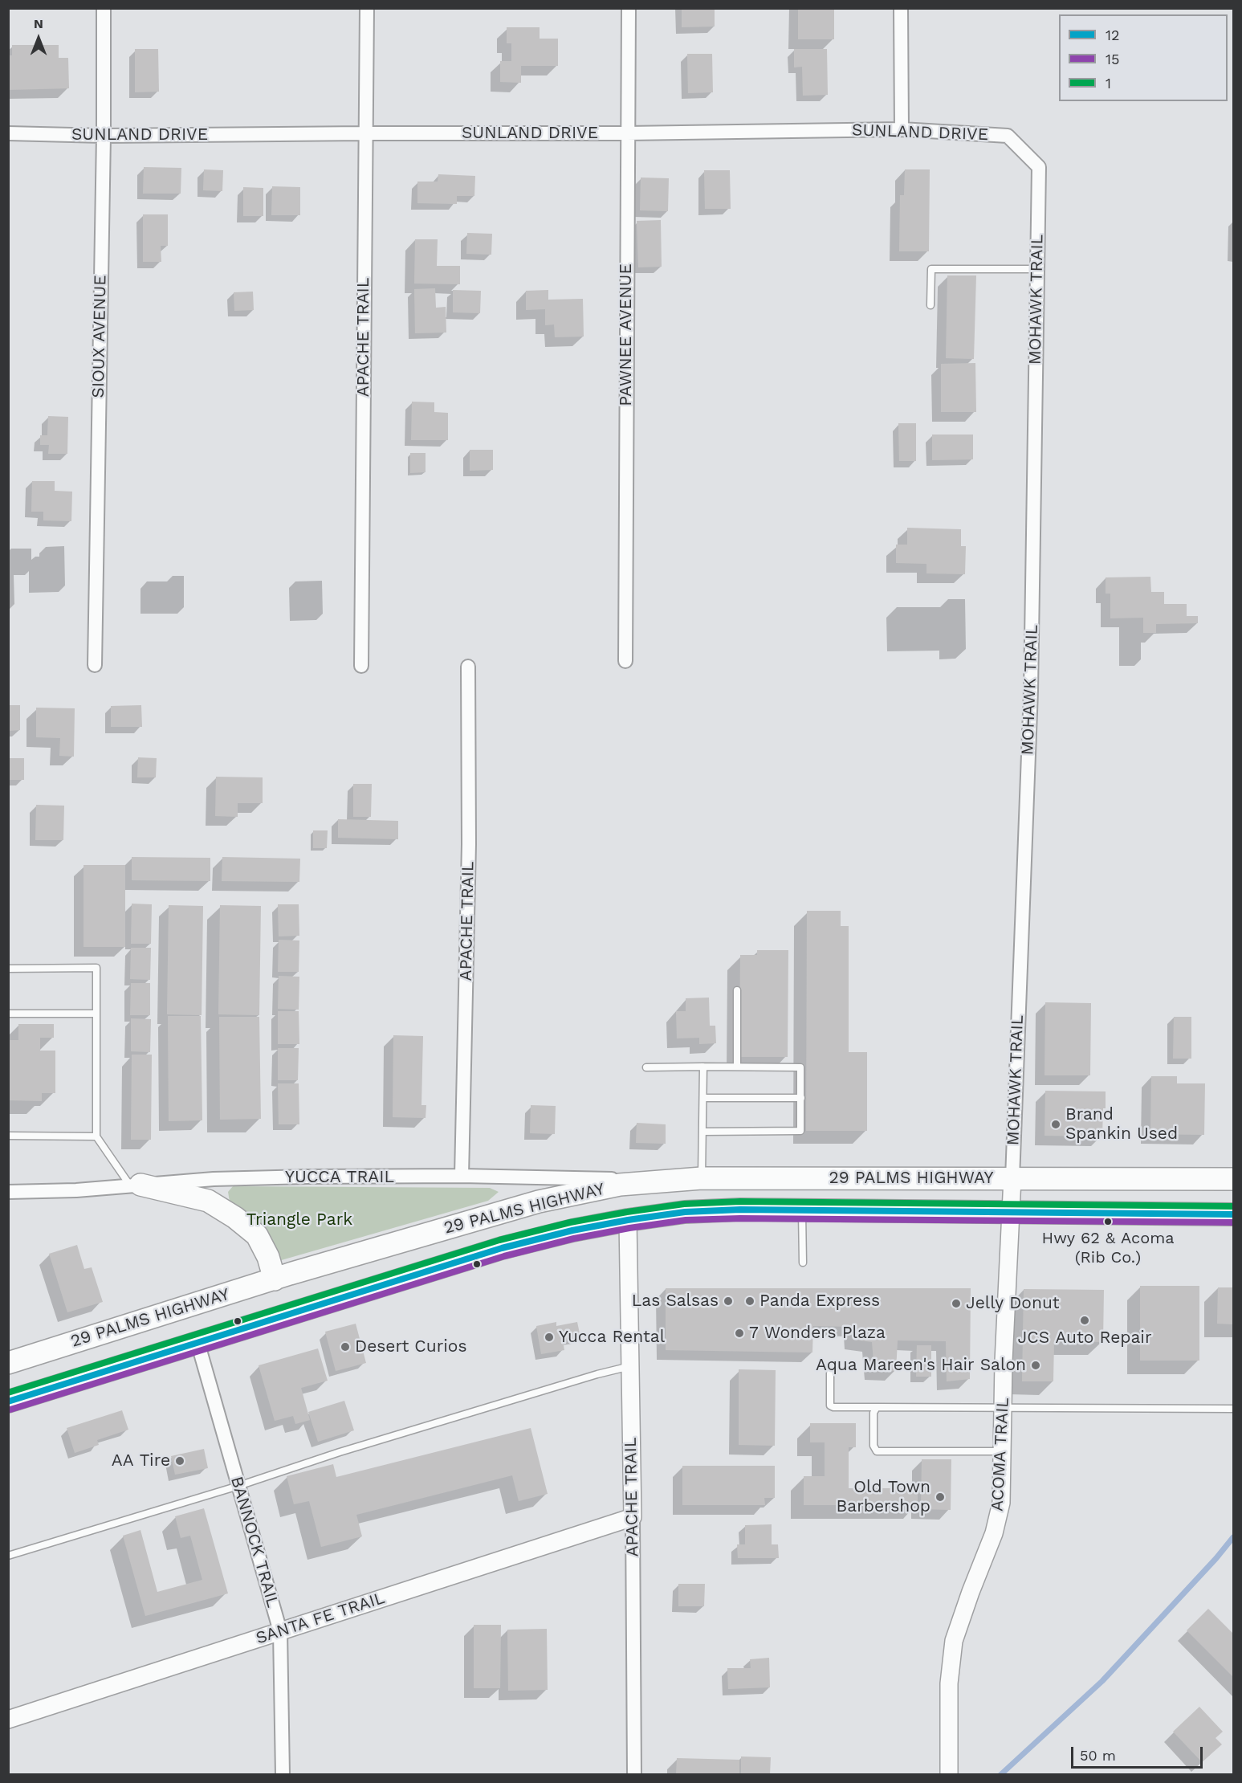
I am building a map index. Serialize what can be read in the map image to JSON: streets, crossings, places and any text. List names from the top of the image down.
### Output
{
  "streets": {
    "main road": ["29 PALMS HIGHWAY"],
    "street": [
      "SUNLAND DRIVE",
      "MOHAWK TRAIL",
      "PAWNEE AVENUE",
      "SIOUX AVENUE",
      "APACHE TRAIL",
      "YUCCA TRAIL",
      "ACOMA TRAIL",
      "BANNOCK TRAIL",
      "SANTA FE TRAIL"
    ]
  },
  "crossings": [
    ["SUNLAND DRIVE", "MOHAWK TRAIL"],
    ["SUNLAND DRIVE", "PAWNEE AVENUE"],
    ["SUNLAND DRIVE", "SIOUX AVENUE"],
    ["SUNLAND DRIVE", "APACHE TRAIL"],
    ["MOHAWK TRAIL", "29 PALMS HIGHWAY"],
    ["MOHAWK TRAIL", "ACOMA TRAIL"],
    ["APACHE TRAIL", "YUCCA TRAIL"],
    ["APACHE TRAIL", "29 PALMS HIGHWAY"],
    ["APACHE TRAIL", "SANTA FE TRAIL"],
    ["YUCCA TRAIL", "29 PALMS HIGHWAY"],
    ["29 PALMS HIGHWAY", "ACOMA TRAIL"],
    ["29 PALMS HIGHWAY", "BANNOCK TRAIL"],
    ["BANNOCK TRAIL", "SANTA FE TRAIL"]
  ],
  "parks": ["Triangle Park"],
  "places": [
    "Brand Spankin Used",
    "Hwy 62 & Acoma (Rib Co.)",
    "Las Salsas",
    "Panda Express",
    "Jelly Donut",
    "JCS Auto Repair",
    "7 Wonders Plaza",
    "Yucca Rental",
    "Desert Curios",
    "Aqua Mareen's Hair Salon",
    "AA Tire",
    "Old Town Barbershop"
  ],
  "lines": ["transit line 1", "transit line 12", "transit line 15"],
  "legend": ["12", "15", "1"],
  "scale_bar": "50 m",
  "north": "top"
}
